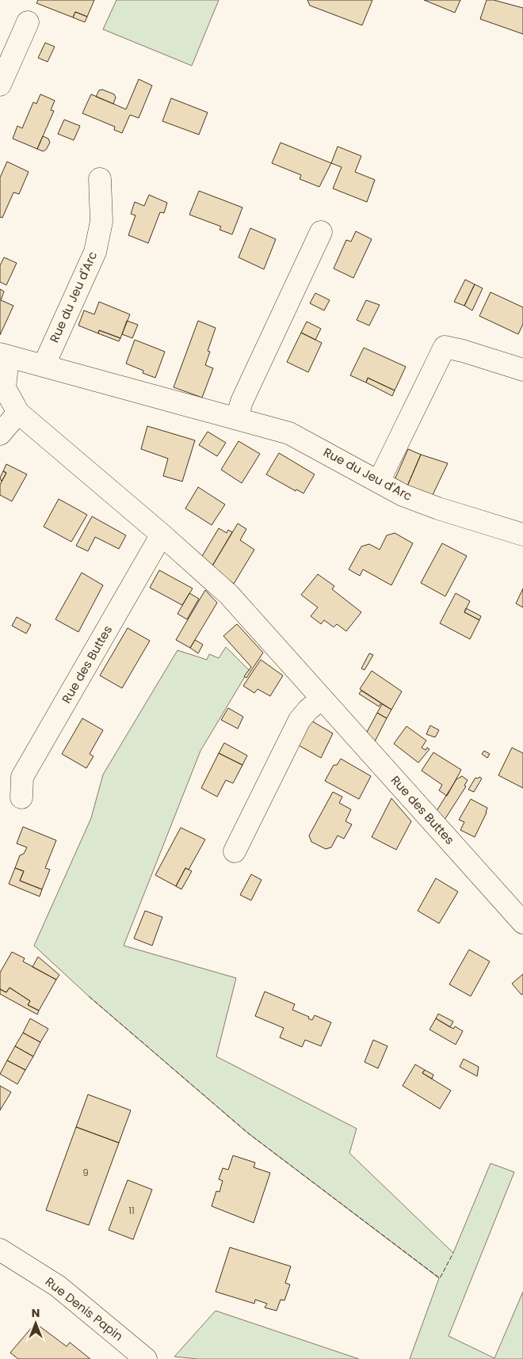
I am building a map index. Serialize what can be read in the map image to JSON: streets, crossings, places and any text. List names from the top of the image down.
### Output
{
  "streets": {
    "street": ["Rue du Jeu d'Arc", "Rue des Buttes", "Rue Denis Papin"]
  },
  "crossings": [
    ["Rue du Jeu d'Arc", "Rue des Buttes"]
  ],
  "house_numbers": ["9", "11"],
  "north": "top"
}
